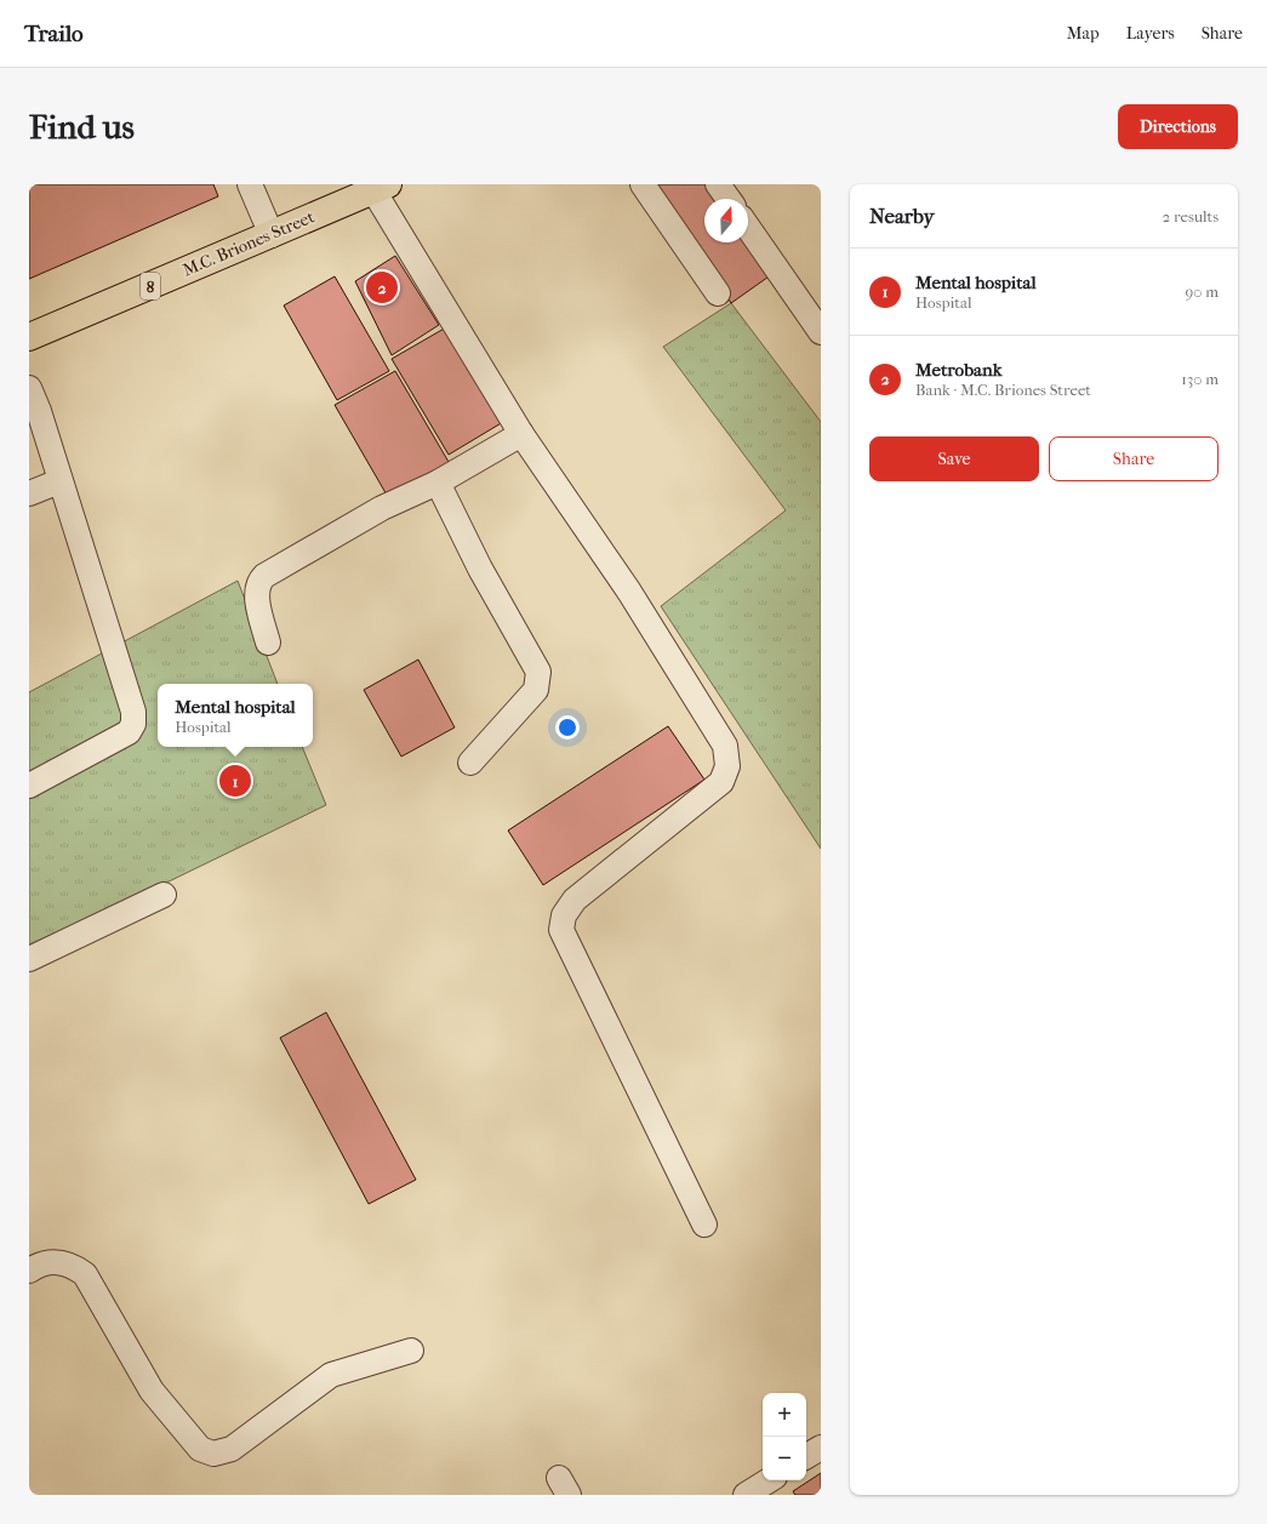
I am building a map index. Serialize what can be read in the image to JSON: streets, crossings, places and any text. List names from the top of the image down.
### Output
{
  "streets": {
    "main road": ["M.C. Briones Street", "8"]
  },
  "north": "top",
  "page": {
    "header": "Trailo",
    "nav": ["Map", "Layers", "Share"],
    "buttons": [
      "Directions",
      ["Save", "Share"]
    ],
    "title": "Find us",
    "heading": ["Nearby", "2 results"],
    "list": [
      {
        "mark": "1",
        "name": "Mental hospital",
        "note": "Hospital",
        "value": "90 m"
      },
      {
        "mark": "2",
        "name": "Metrobank",
        "note": "Bank · M.C. Briones Street",
        "value": "130 m"
      }
    ],
    "pins": ["2", "1"],
    "popup": ["Mental hospital", "Hospital"],
    "map_buttons": ["+", "−"]
  }
}
